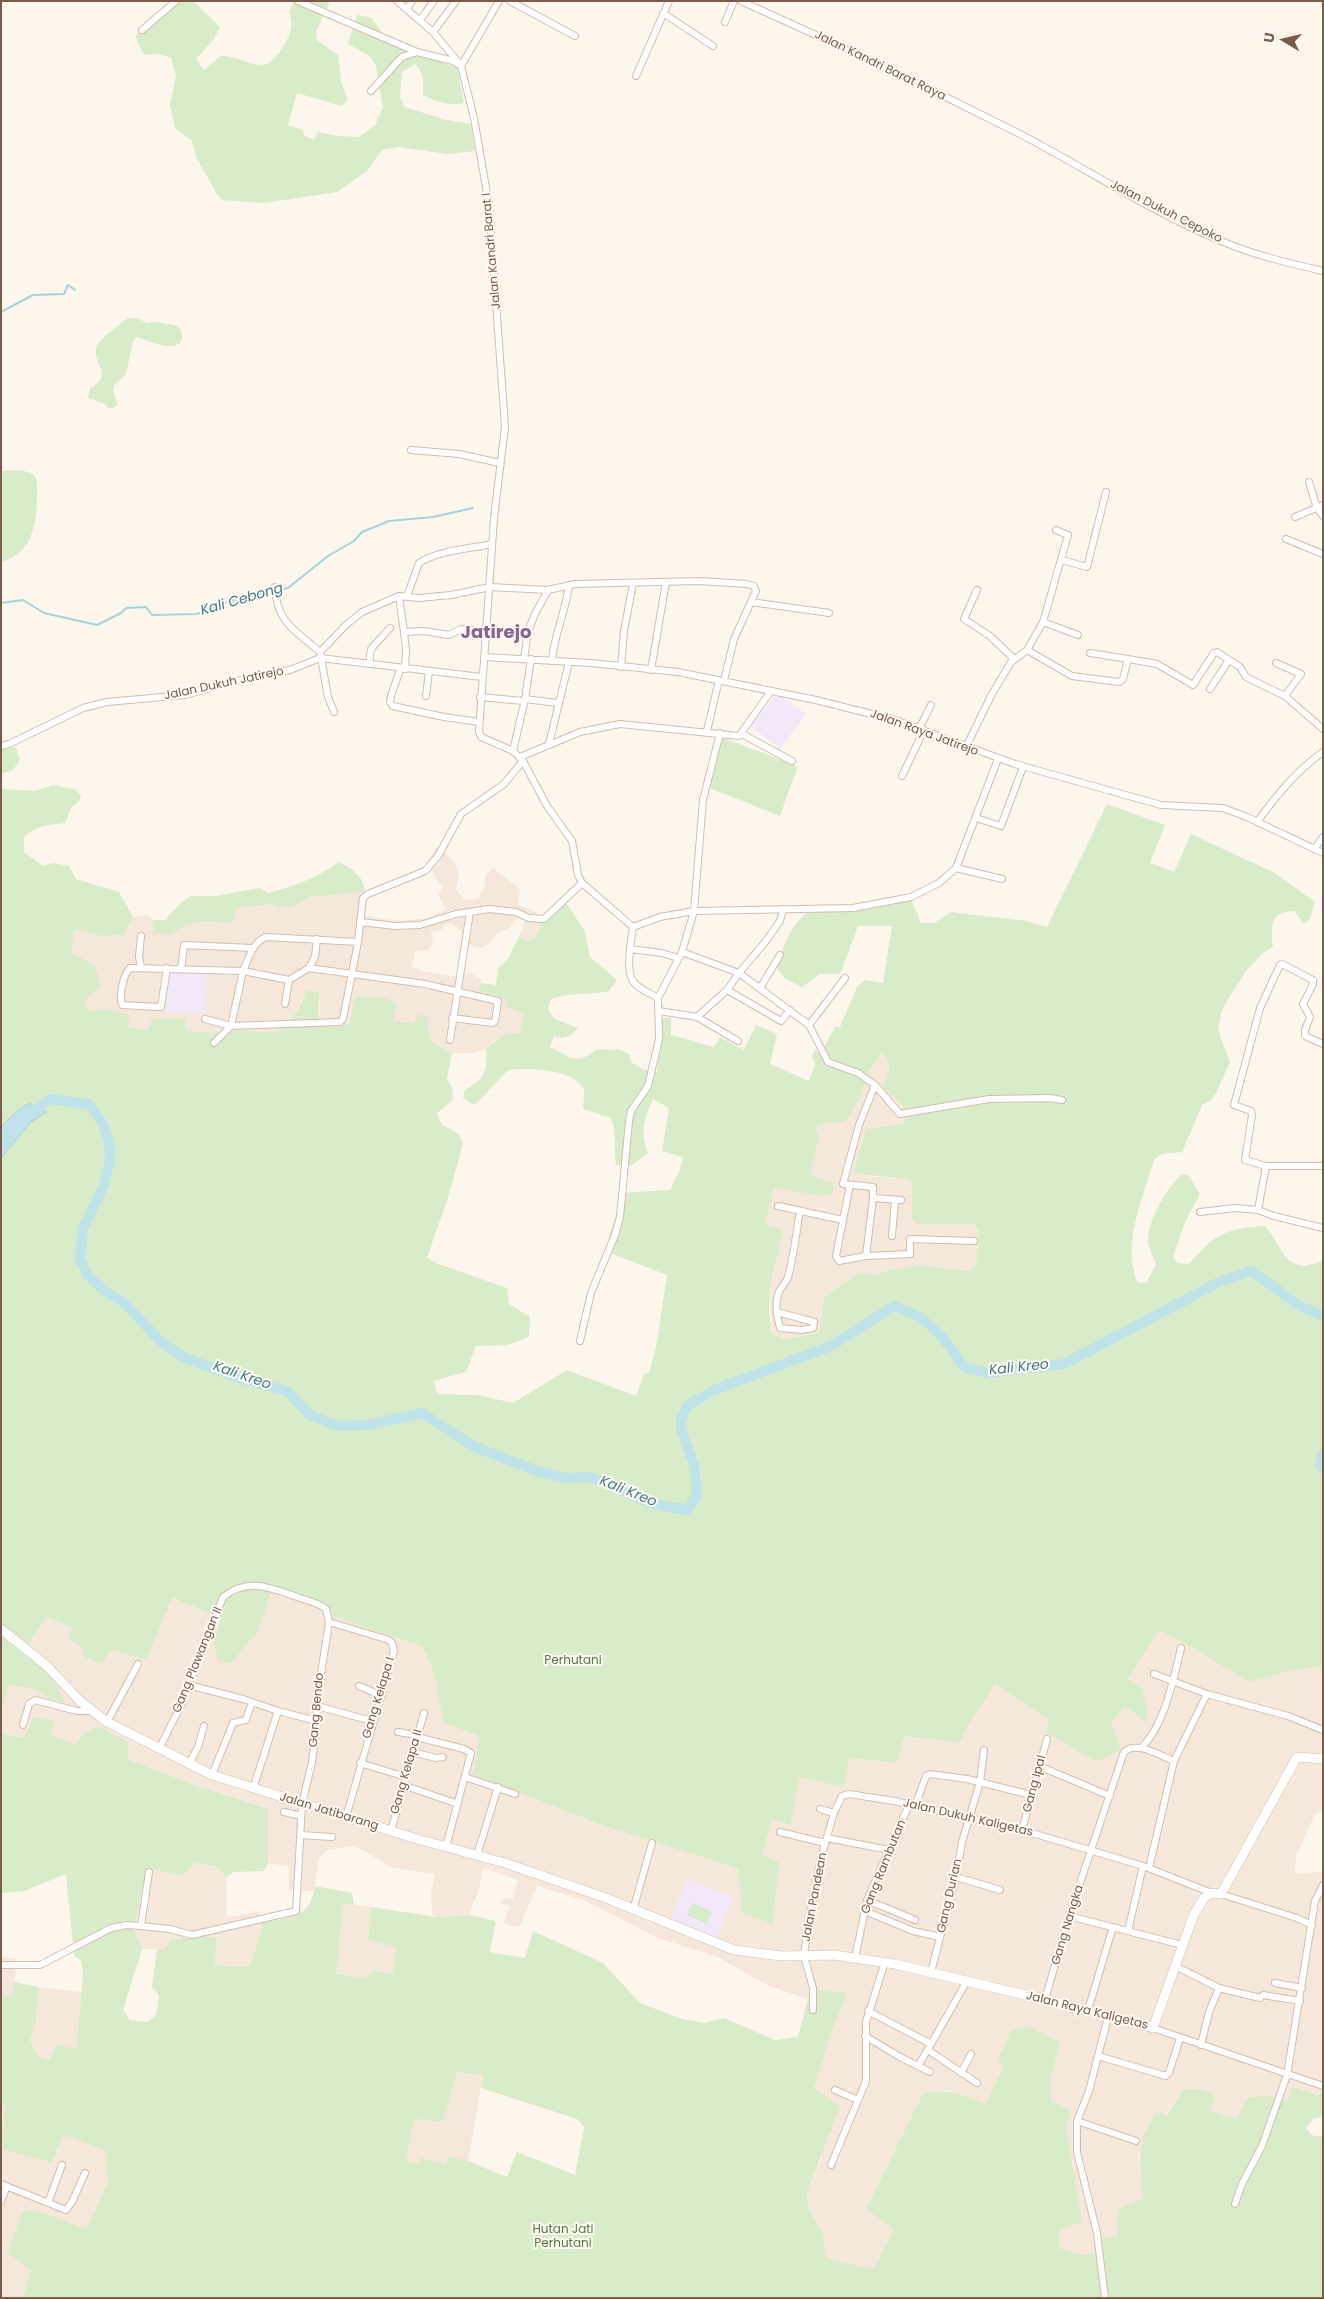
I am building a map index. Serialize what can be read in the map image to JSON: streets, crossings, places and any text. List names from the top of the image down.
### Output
{
  "streets": {
    "main road": ["Jalan Jatibarang", "Jalan Raya Kaligetas"],
    "street": [
      "Jalan Kandri Barat Raya",
      "Jalan Dukuh Cepoko",
      "Jalan Kandri Barat I",
      "Jalan Dukuh Jatirejo",
      "Jalan Raya Jatirejo",
      "Gang Plawangan II",
      "Gang Kelapa I",
      "Gang Bendo",
      "Gang Kelapa II",
      "Gang Ipal",
      "Jalan Dukuh Kaligetas",
      "Gang Rambutan",
      "Gang Durian",
      "Jalan Pandean",
      "Gang Nangka"
    ]
  },
  "crossings": [
    ["Jalan Kandri Barat Raya", "Jalan Dukuh Cepoko"],
    ["Gang Plawangan II", "Gang Kelapa I"],
    ["Gang Plawangan II", "Gang Bendo"],
    ["Gang Plawangan II", "Jalan Jatibarang"],
    ["Gang Kelapa I", "Gang Bendo"],
    ["Gang Kelapa I", "Jalan Jatibarang"],
    ["Gang Bendo", "Jalan Jatibarang"],
    ["Gang Kelapa II", "Jalan Jatibarang"],
    ["Gang Ipal", "Jalan Dukuh Kaligetas"],
    ["Jalan Jatibarang", "Jalan Raya Kaligetas"],
    ["Jalan Dukuh Kaligetas", "Gang Rambutan"],
    ["Jalan Dukuh Kaligetas", "Gang Durian"],
    ["Jalan Dukuh Kaligetas", "Jalan Pandean"],
    ["Jalan Dukuh Kaligetas", "Gang Nangka"],
    ["Jalan Dukuh Kaligetas", "Jalan Raya Kaligetas"],
    ["Gang Rambutan", "Gang Durian"],
    ["Gang Rambutan", "Jalan Pandean"],
    ["Gang Rambutan", "Jalan Raya Kaligetas"],
    ["Gang Durian", "Jalan Raya Kaligetas"],
    ["Jalan Pandean", "Jalan Raya Kaligetas"],
    ["Gang Nangka", "Jalan Raya Kaligetas"]
  ],
  "districts": ["Jatirejo"],
  "water": ["Kali Cebong", "Kali Kreo"],
  "parks": ["Perhutani", "Hutan Jati Perhutani"],
  "north": "left"
}
